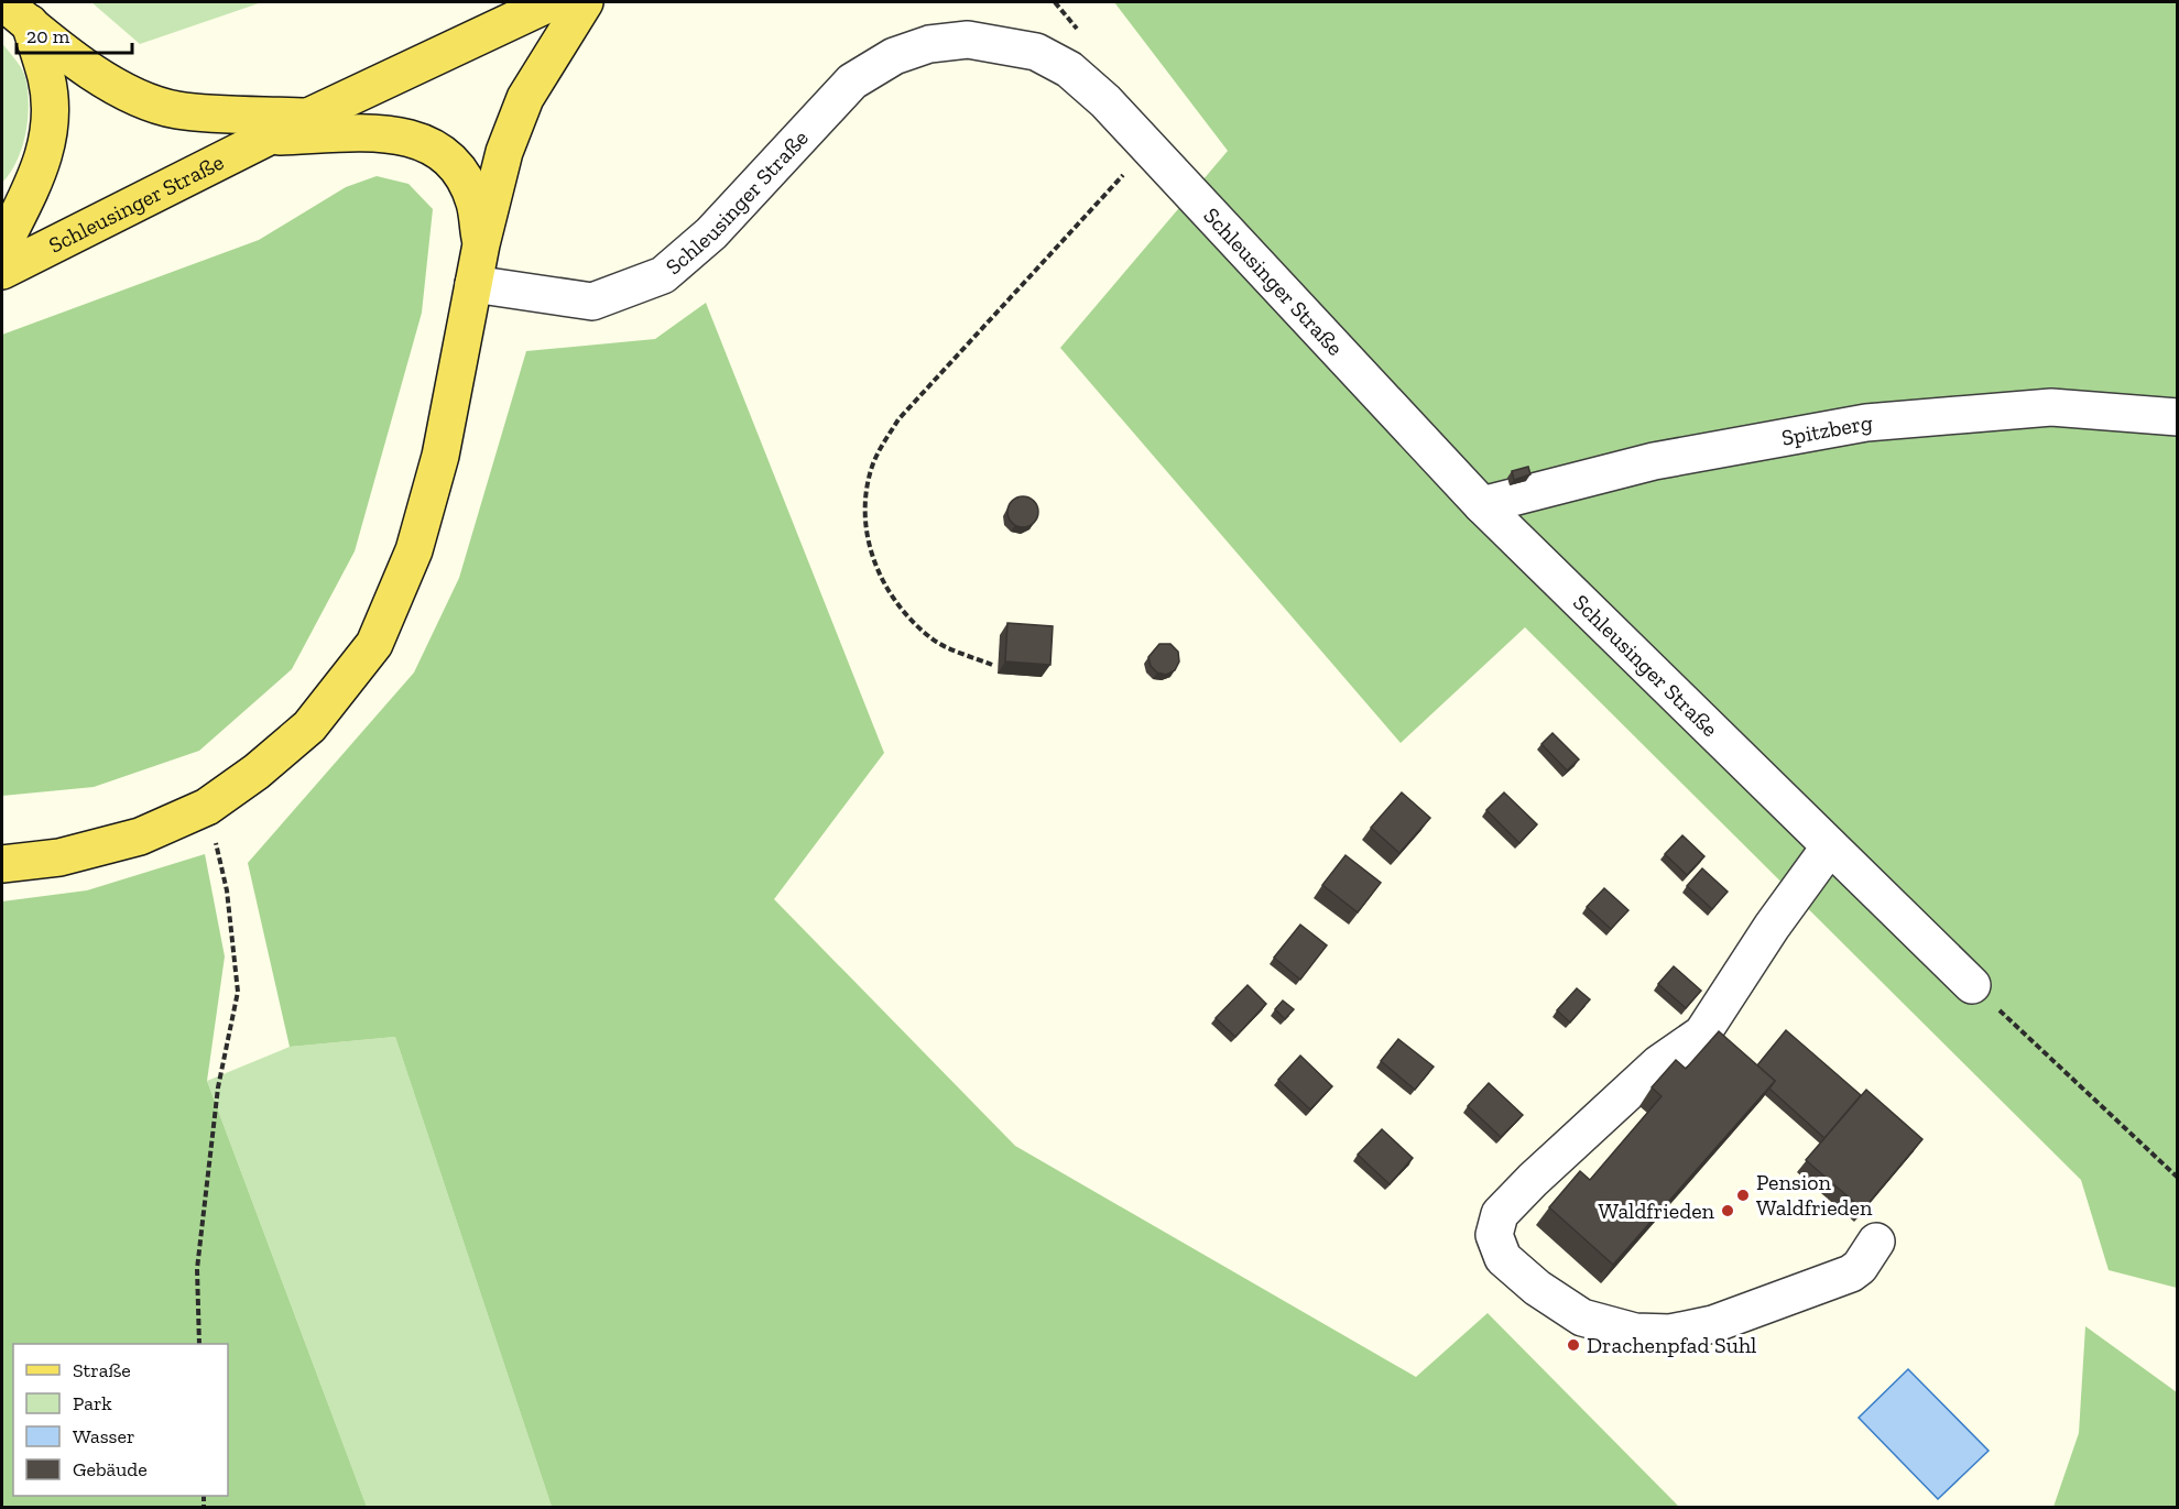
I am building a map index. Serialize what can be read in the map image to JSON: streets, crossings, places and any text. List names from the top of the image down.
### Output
{
  "streets": {
    "main road": ["Schleusinger Straße"],
    "lane": ["Spitzberg"]
  },
  "crossings": [
    ["Schleusinger Straße", "Spitzberg"]
  ],
  "places": ["Pension Waldfrieden", "Waldfrieden", "Drachenpfad Suhl"],
  "legend": [
    "Straße",
    "Park",
    "Wasser",
    "Gebäude"
  ],
  "scale_bar": "20 m"
}
